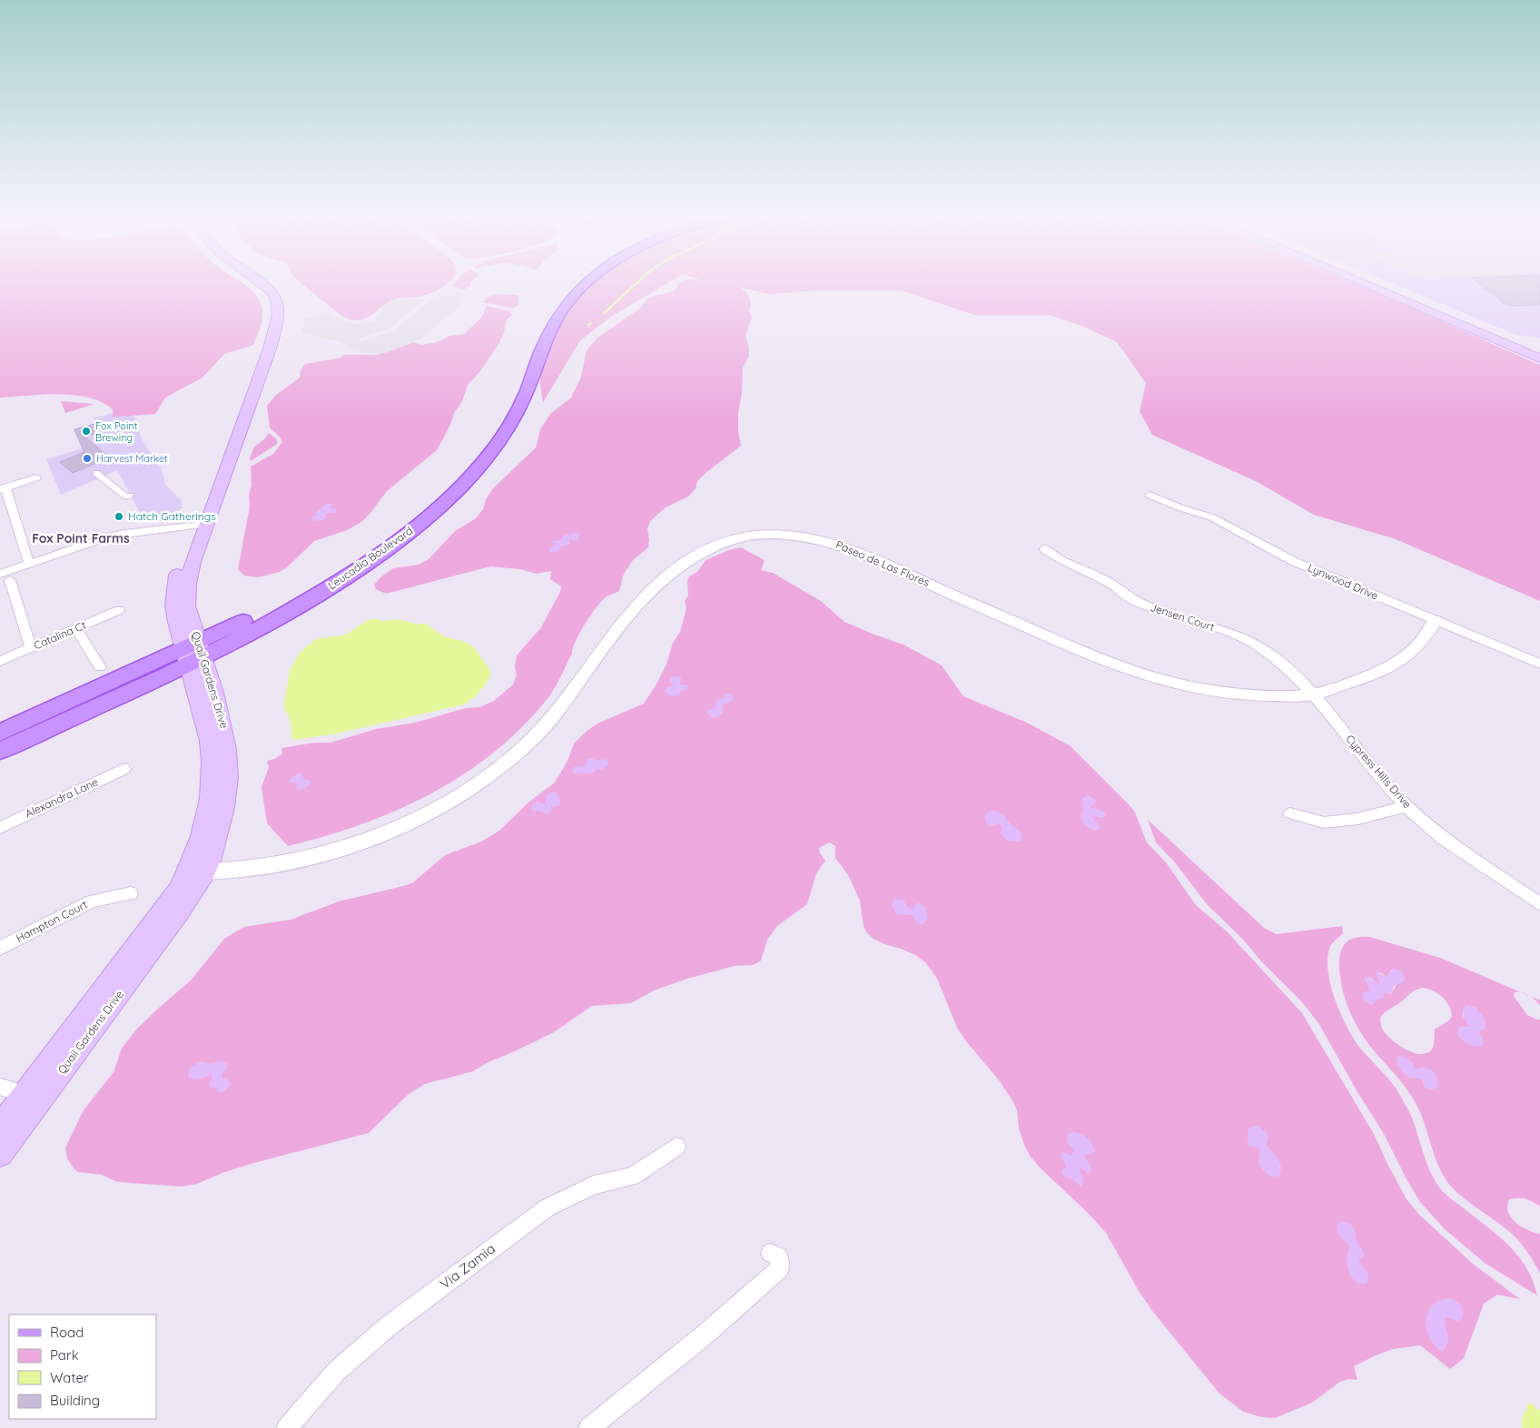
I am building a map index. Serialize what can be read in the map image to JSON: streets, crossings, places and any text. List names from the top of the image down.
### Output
{
  "streets": {
    "main road": ["Leucadia Boulevard", "Quail Gardens Drive"],
    "street": [
      "Paseo de Las Flores",
      "Lynwood Drive",
      "Jensen Court",
      "Catalina Ct",
      "Cypress Hills Drive",
      "Alexandra Lane",
      "Hampton Court",
      "Via Zamia"
    ]
  },
  "crossings": [
    ["Leucadia Boulevard", "Quail Gardens Drive"],
    ["Paseo de Las Flores", "Lynwood Drive"],
    ["Paseo de Las Flores", "Jensen Court"],
    ["Paseo de Las Flores", "Quail Gardens Drive"],
    ["Paseo de Las Flores", "Cypress Hills Drive"],
    ["Jensen Court", "Cypress Hills Drive"]
  ],
  "districts": ["Fox Point Farms"],
  "places": ["Fox Point Brewing", "Harvest Market", "Hatch Gatherings"],
  "legend": [
    "Road",
    "Park",
    "Water",
    "Building"
  ]
}
